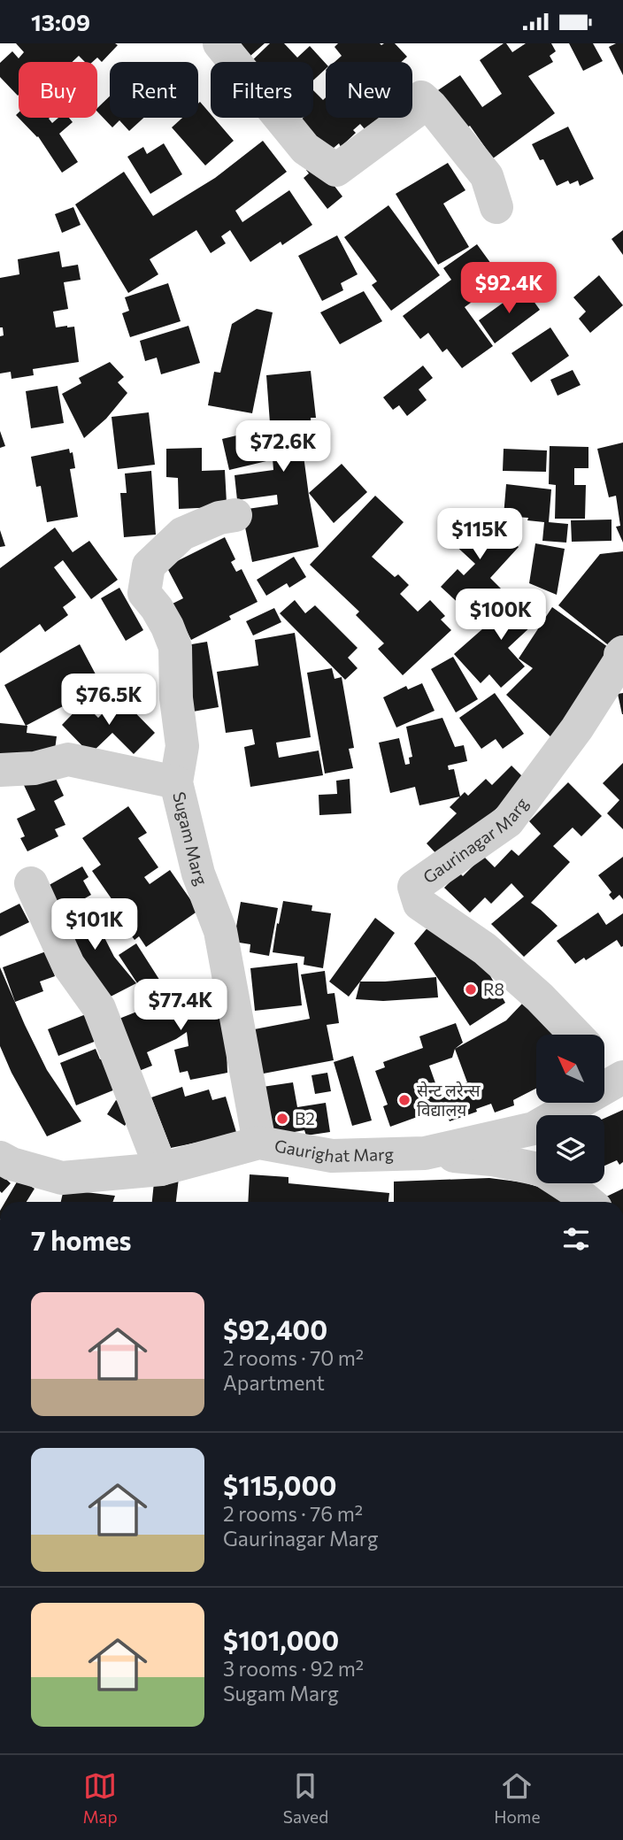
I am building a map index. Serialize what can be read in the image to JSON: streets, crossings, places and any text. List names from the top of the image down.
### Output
{
  "streets": {
    "street": ["Sugam Marg", "Gaurinagar Marg", "Gaurighat Marg"]
  },
  "crossings": [
    ["Sugam Marg", "Gaurighat Marg"]
  ],
  "places": ["R8", "सेन्ट लरेन्स विद्यालय", "B2"],
  "north": "top left",
  "page": {
    "status": "13:09",
    "chip": [
      "Buy",
      "Rent",
      "Filters",
      "New"
    ],
    "price": [
      "$92.4K",
      "$72.6K",
      "$115K",
      "$100K",
      "$76.5K",
      "$101K",
      "$77.4K"
    ],
    "heading": "7 homes",
    "list": [
      {
        "name": "$92,400",
        "note": "2 rooms · 70 m² · Apartment"
      },
      {
        "name": "$115,000",
        "note": "2 rooms · 76 m² · Gaurinagar Marg"
      },
      {
        "name": "$101,000",
        "note": "3 rooms · 92 m² · Sugam Marg"
      }
    ],
    "tabs": ["Map", "Saved", "Home"]
  }
}
